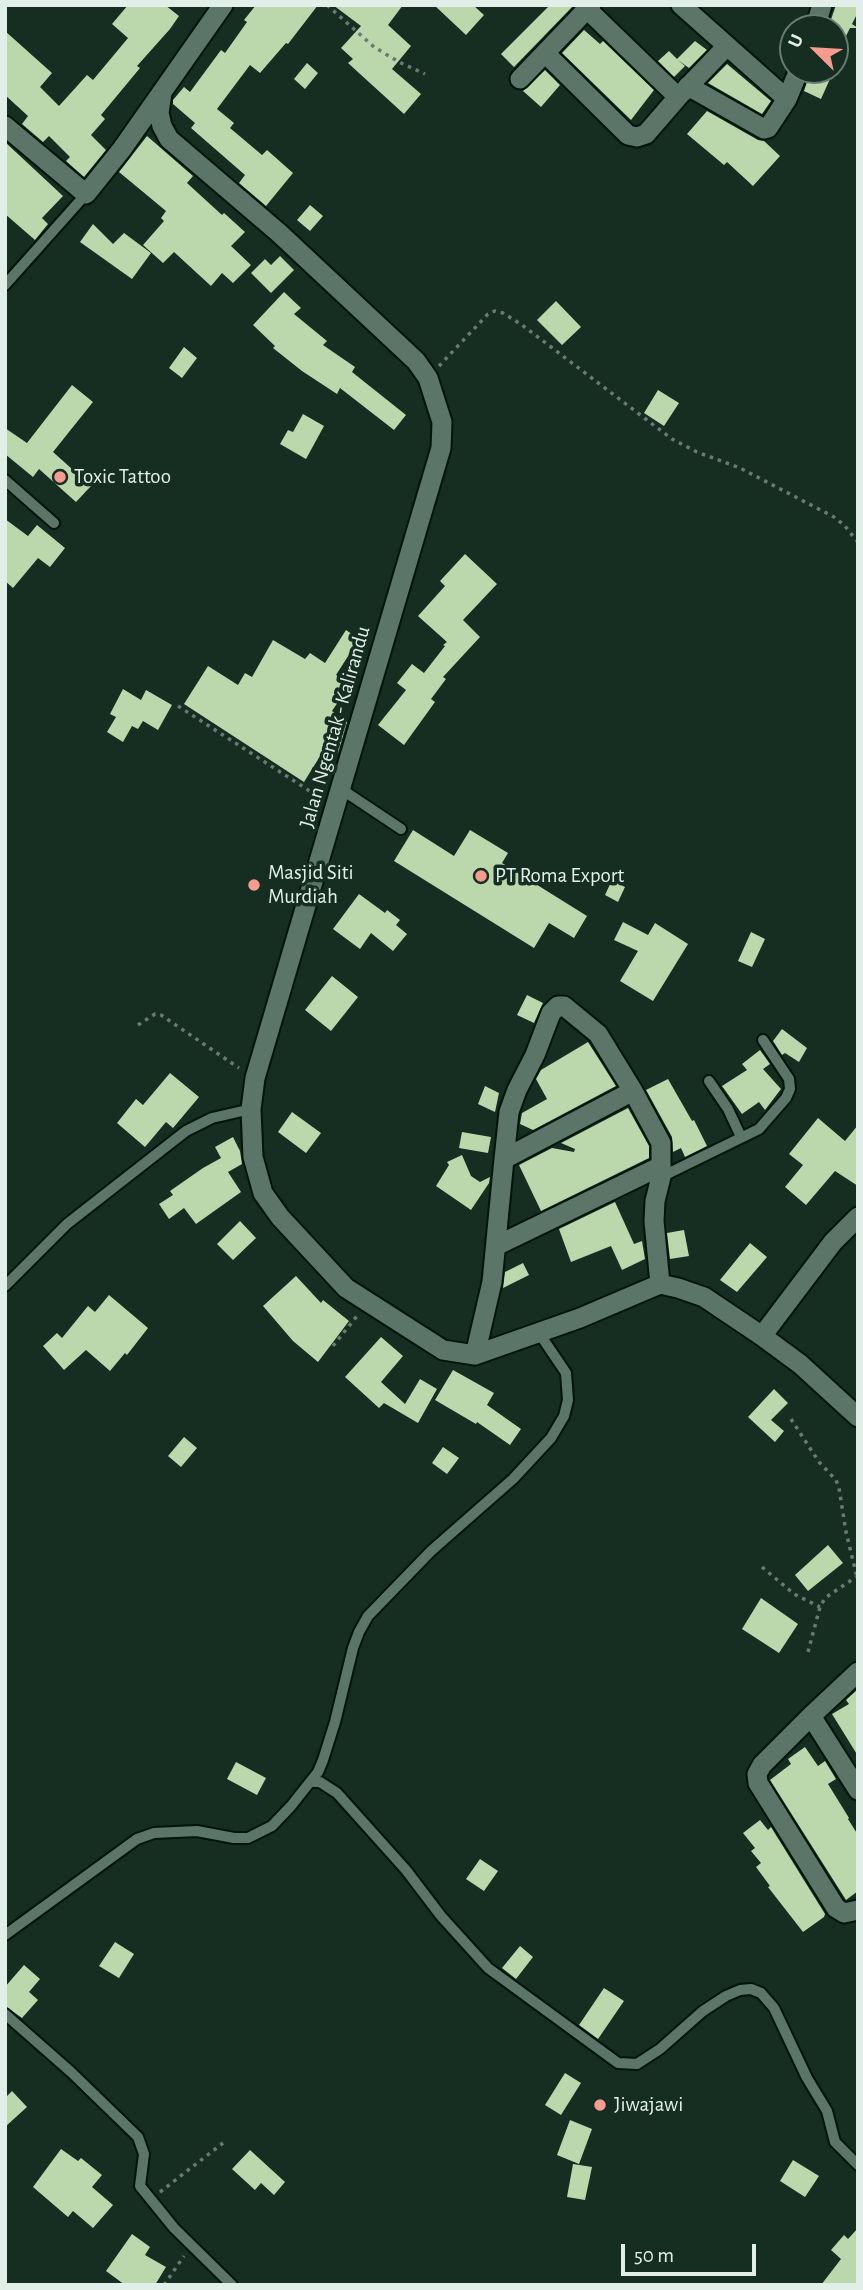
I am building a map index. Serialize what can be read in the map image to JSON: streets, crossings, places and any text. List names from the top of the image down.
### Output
{
  "streets": {
    "street": ["Jalan Ngentak - Kalirandu"]
  },
  "places": [
    "Toxic Tattoo",
    "PT Roma Export",
    "Masjid Siti Murdiah",
    "Jiwajawi"
  ],
  "scale_bar": "50 m",
  "north": "top left"
}
